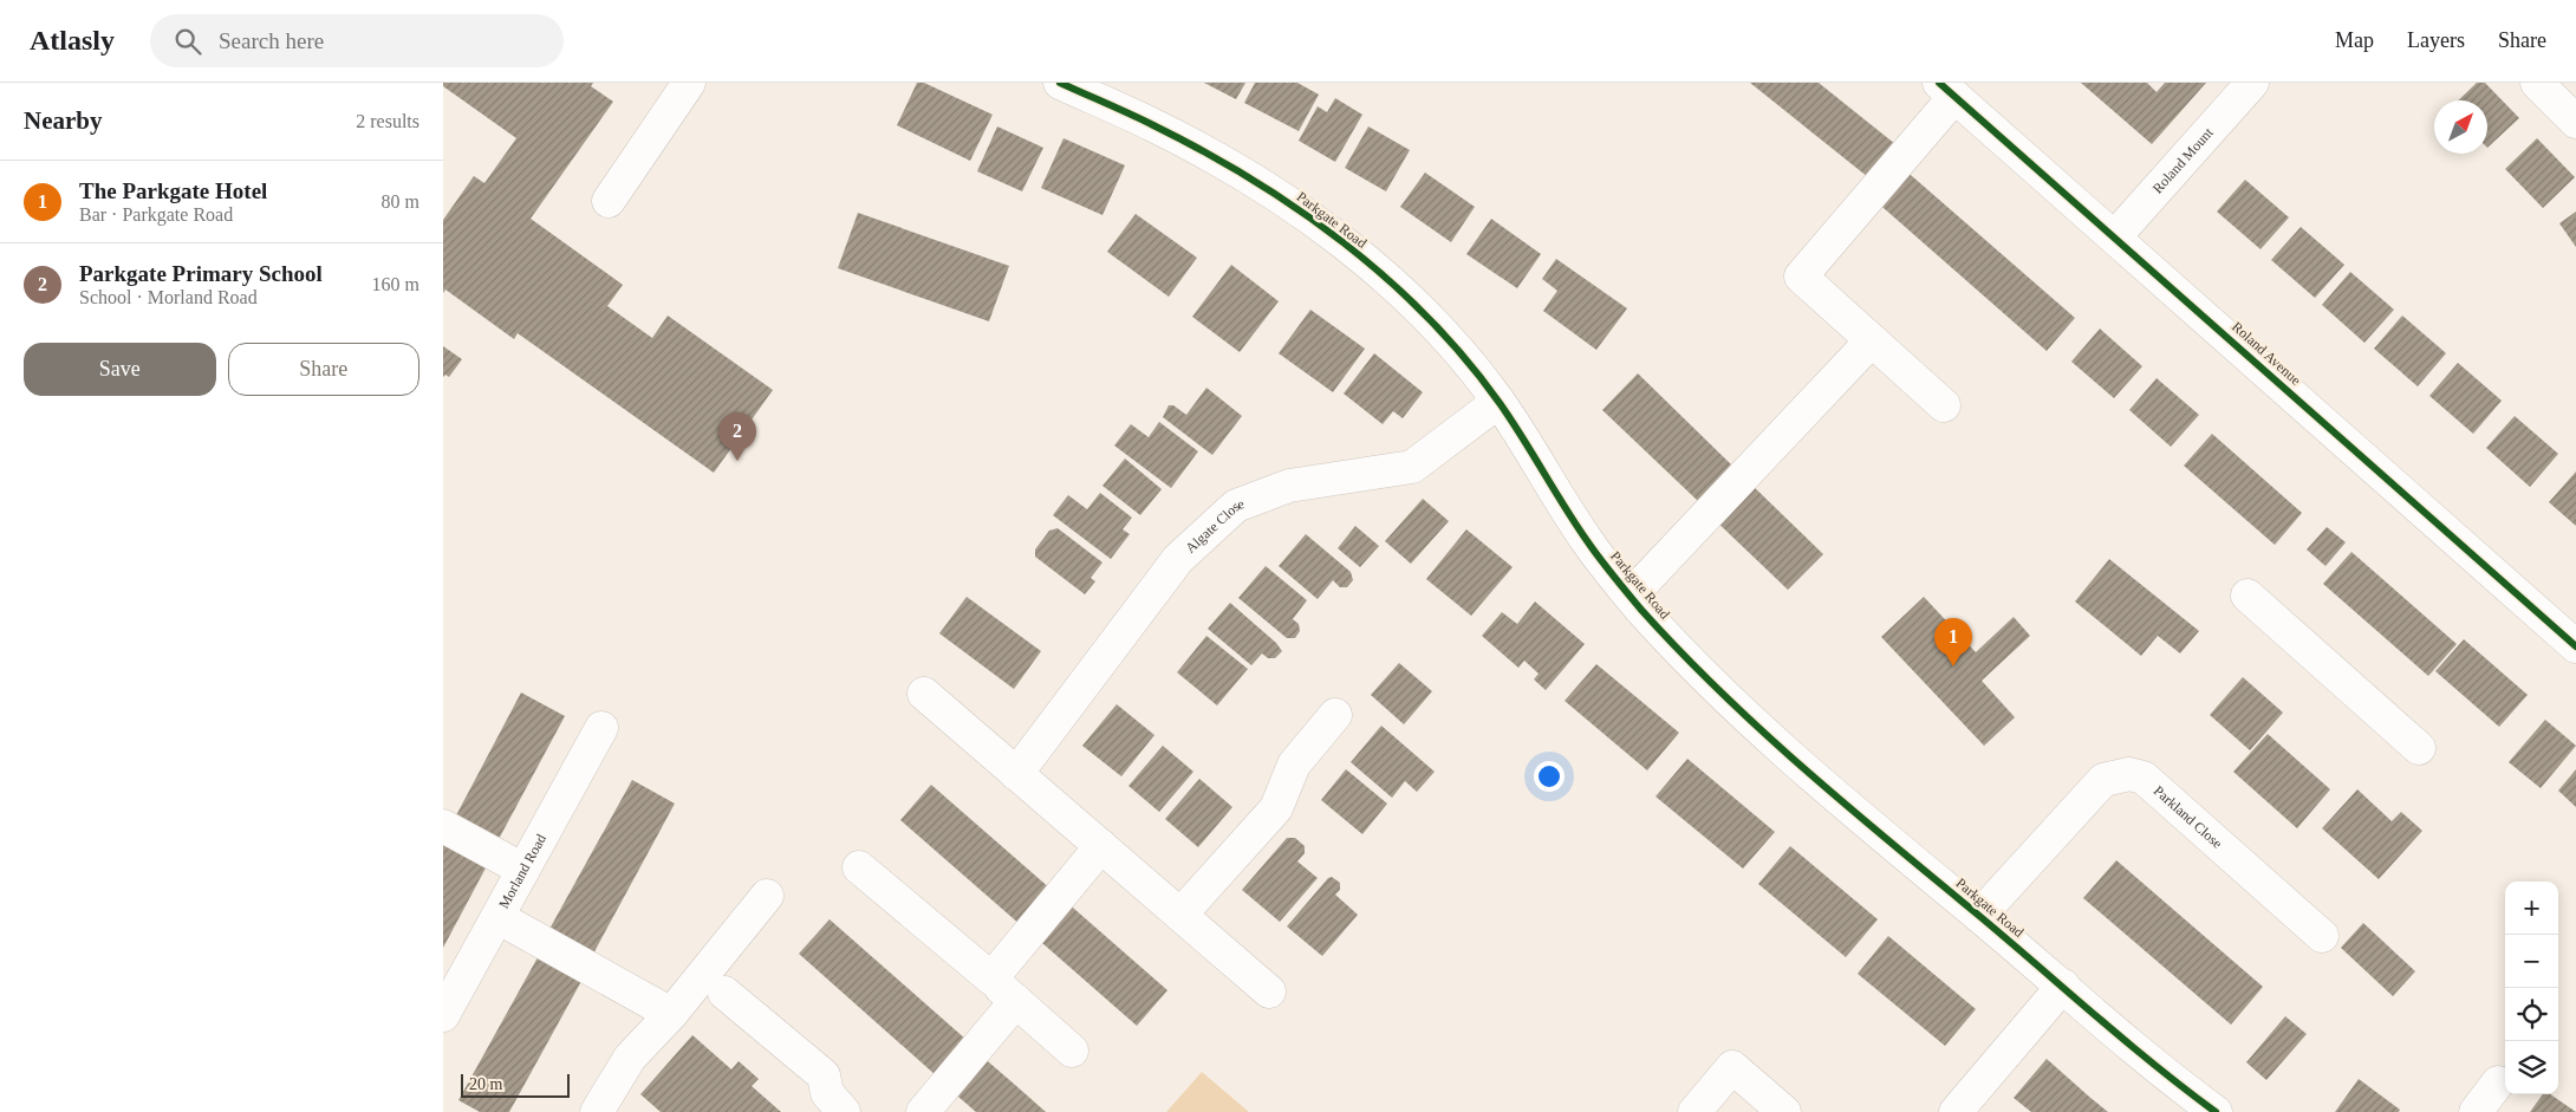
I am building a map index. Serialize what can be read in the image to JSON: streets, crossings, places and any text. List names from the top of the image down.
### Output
{
  "streets": {
    "street": [
      "Roland Mount",
      "Parkgate Road",
      "Roland Avenue",
      "Algate Close",
      "Parkland Close",
      "Morland Road"
    ]
  },
  "crossings": [
    ["Roland Mount", "Roland Avenue"],
    ["Parkgate Road", "Algate Close"],
    ["Parkgate Road", "Parkland Close"]
  ],
  "scale_bar": "20 m",
  "north": "top right",
  "page": {
    "header": "Atlasly",
    "search": "Search here",
    "nav": ["Map", "Layers", "Share"],
    "heading": ["Nearby", "2 results"],
    "list": [
      {
        "mark": "1",
        "name": "The Parkgate Hotel",
        "note": "Bar · Parkgate Road",
        "value": "80 m"
      },
      {
        "mark": "2",
        "name": "Parkgate Primary School",
        "note": "School · Morland Road",
        "value": "160 m"
      }
    ],
    "buttons": ["Save", "Share"],
    "pins": ["2", "1"],
    "map_buttons": ["+", "−"],
    "scale": "20 m"
  }
}
